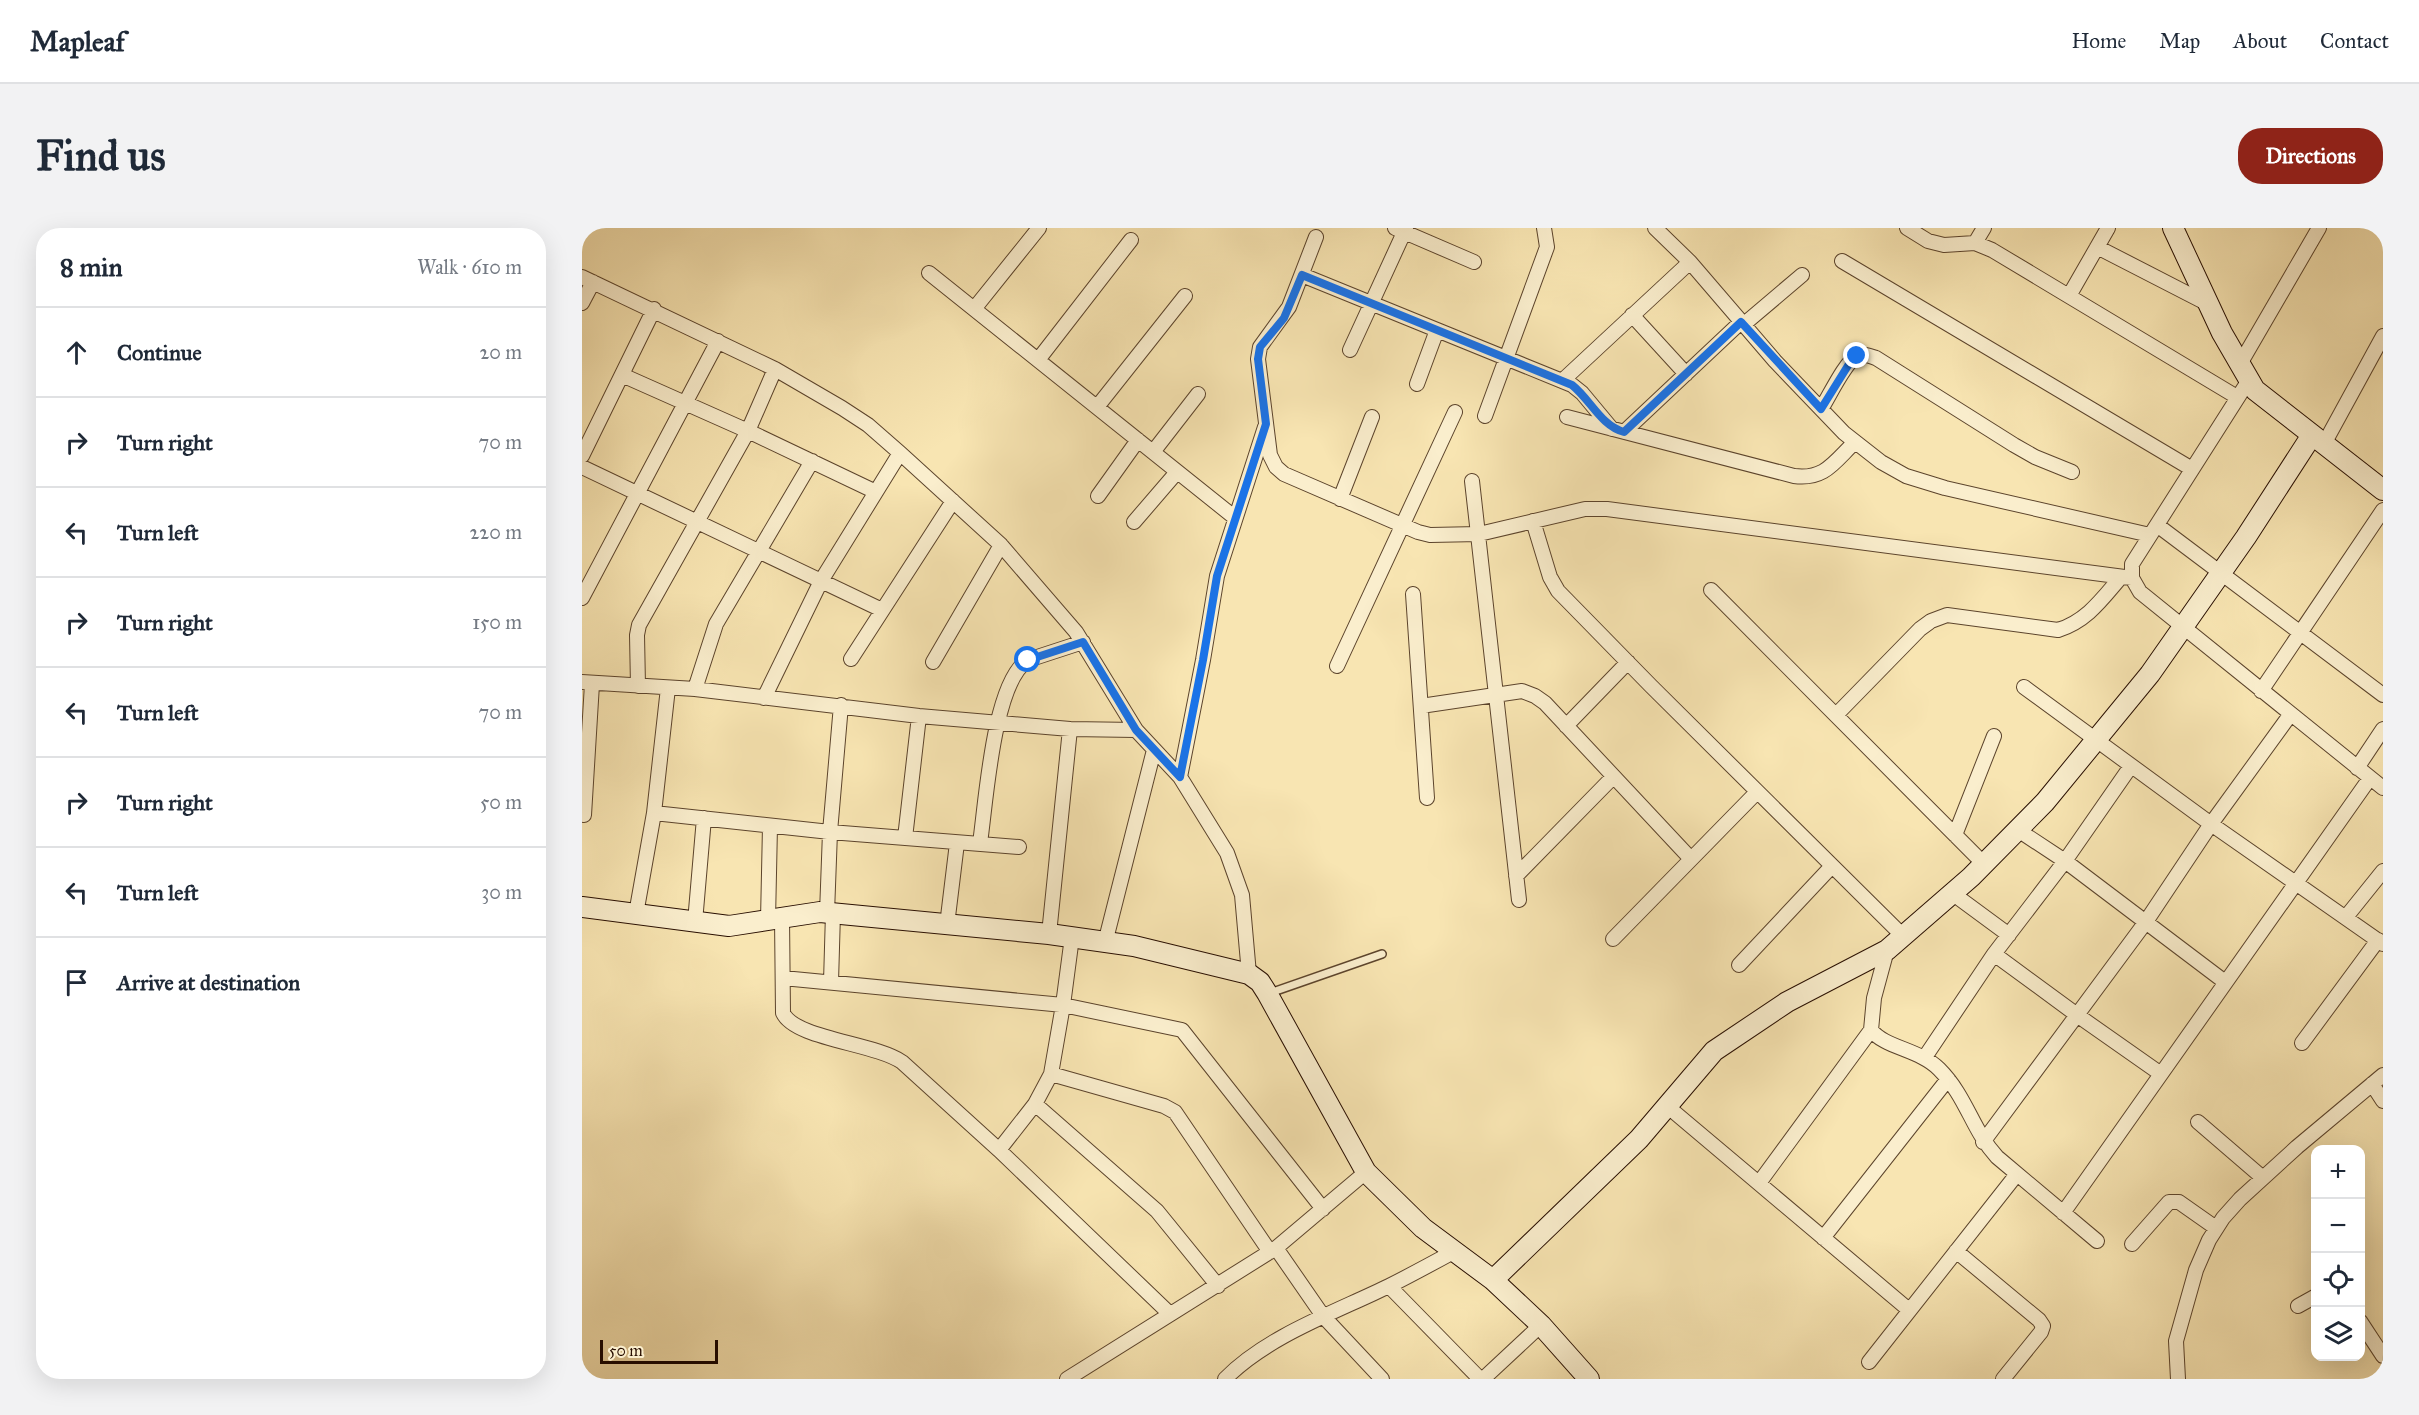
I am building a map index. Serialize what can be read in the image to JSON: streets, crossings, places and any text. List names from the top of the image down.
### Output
{
  "scale_bar": "50 m",
  "page": {
    "header": "Mapleaf",
    "nav": [
      "Home",
      "Map",
      "About",
      "Contact"
    ],
    "buttons": "Directions",
    "title": "Find us",
    "heading": ["8 min", "Walk · 610 m"],
    "list": [
      ["Continue", "20 m"],
      ["Turn right", "70 m"],
      ["Turn left", "220 m"],
      ["Turn right", "150 m"],
      ["Turn left", "70 m"],
      ["Turn right", "50 m"],
      ["Turn left", "30 m"],
      "Arrive at destination"
    ],
    "map_buttons": ["+", "−"],
    "scale": "50 m"
  }
}
